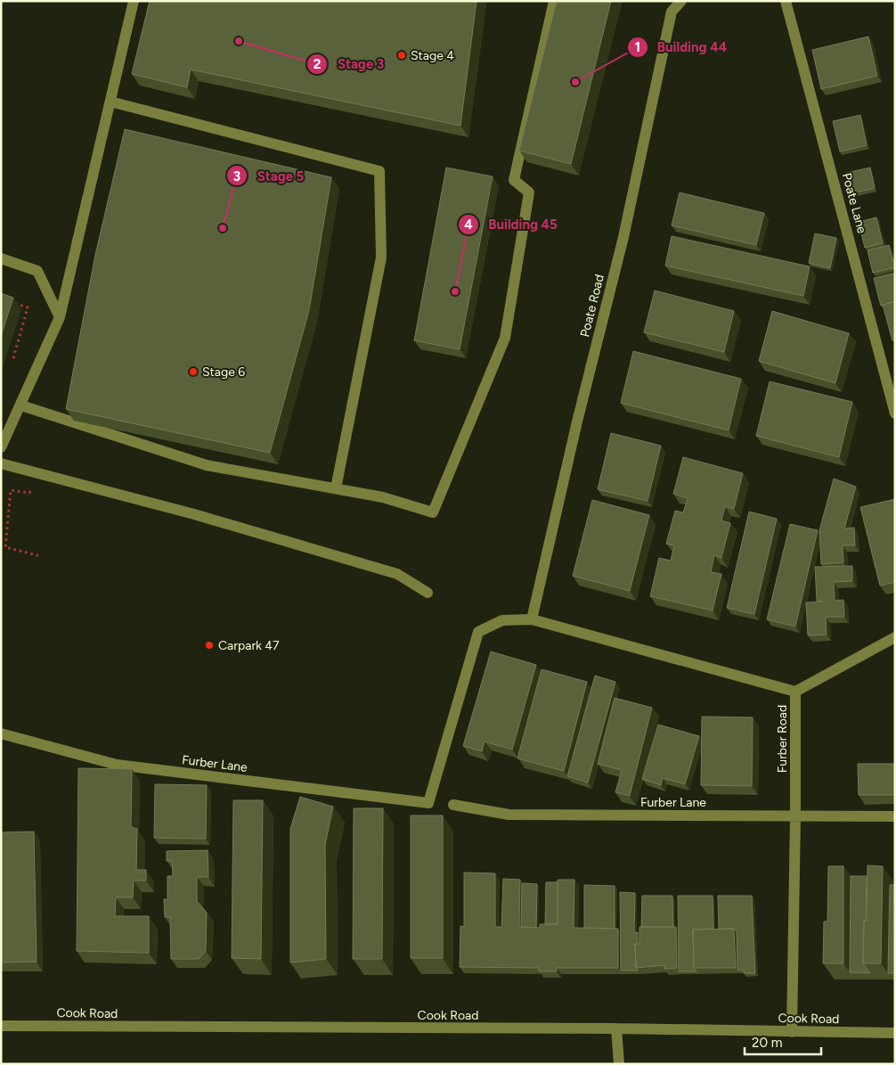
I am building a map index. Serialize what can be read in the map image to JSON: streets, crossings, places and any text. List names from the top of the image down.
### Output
{
  "streets": {
    "street": [
      "Poate Lane",
      "Poate Road",
      "Furber Road",
      "Furber Lane",
      "Cook Road"
    ]
  },
  "crossings": [
    ["Poate Road", "Furber Road"],
    ["Furber Road", "Furber Lane"],
    ["Furber Road", "Cook Road"]
  ],
  "places": [
    "Stage 3",
    "Stage 4",
    "Building 44",
    "Stage 5",
    "Building 45",
    "Stage 6",
    "Carpark 47"
  ],
  "scale_bar": "20 m"
}
